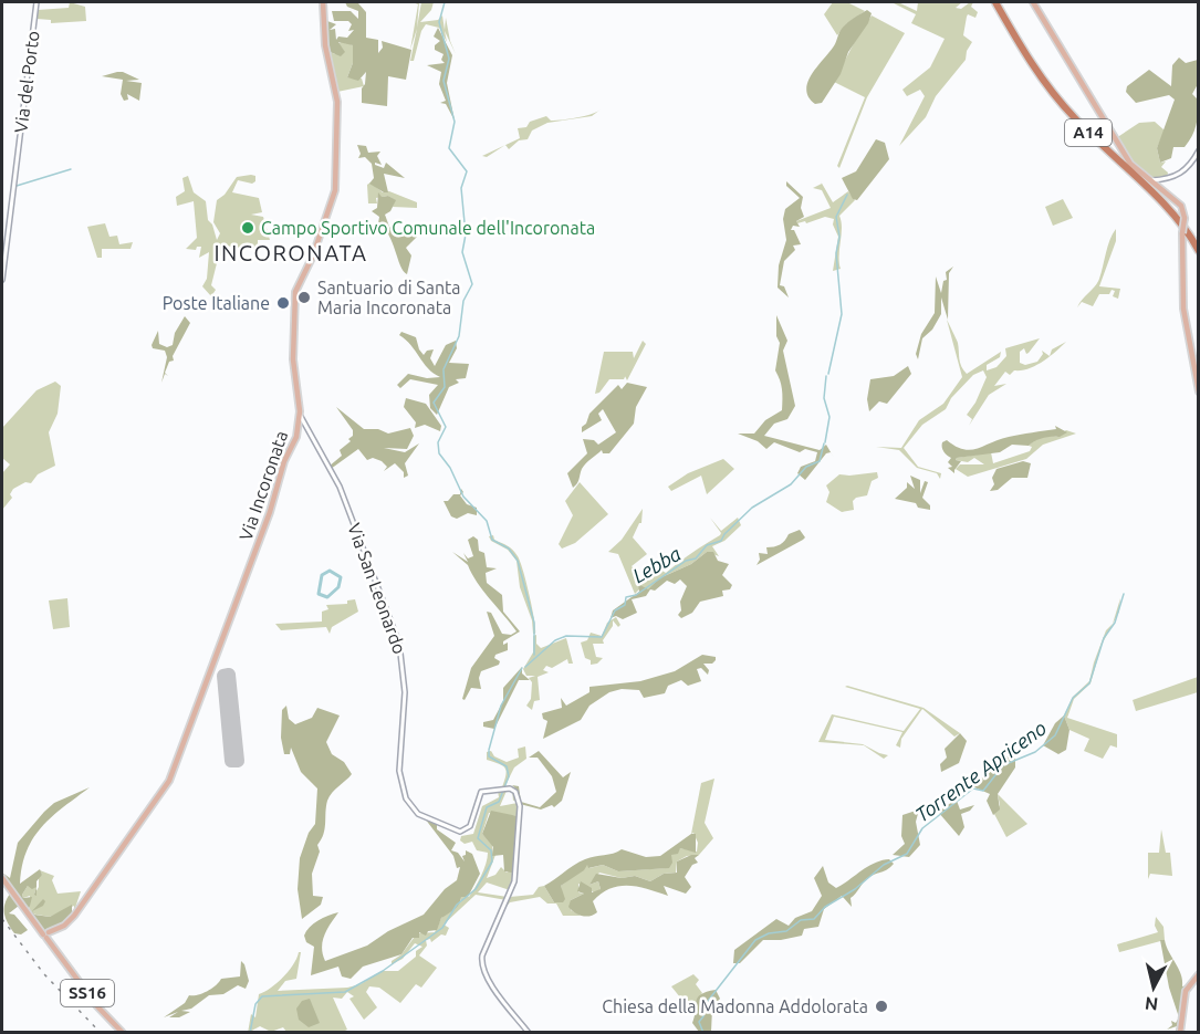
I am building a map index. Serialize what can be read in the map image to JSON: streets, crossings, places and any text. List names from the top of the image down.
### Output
{
  "streets": {
    "highway": ["A14"],
    "main road": ["Via Incoronata", "SS16"],
    "street": ["Via del Porto", "Via San Leonardo"]
  },
  "crossings": [
    ["Via Incoronata", "Via San Leonardo"],
    ["Via Incoronata", "SS16"]
  ],
  "districts": ["INCORONATA"],
  "water": ["Lebba", "Torrente Apriceno"],
  "places": [
    "Campo Sportivo Comunale dell'Incoronata",
    "Santuario di Santa Maria Incoronata",
    "Poste Italiane",
    "Chiesa della Madonna Addolorata"
  ],
  "north": "bottom"
}
